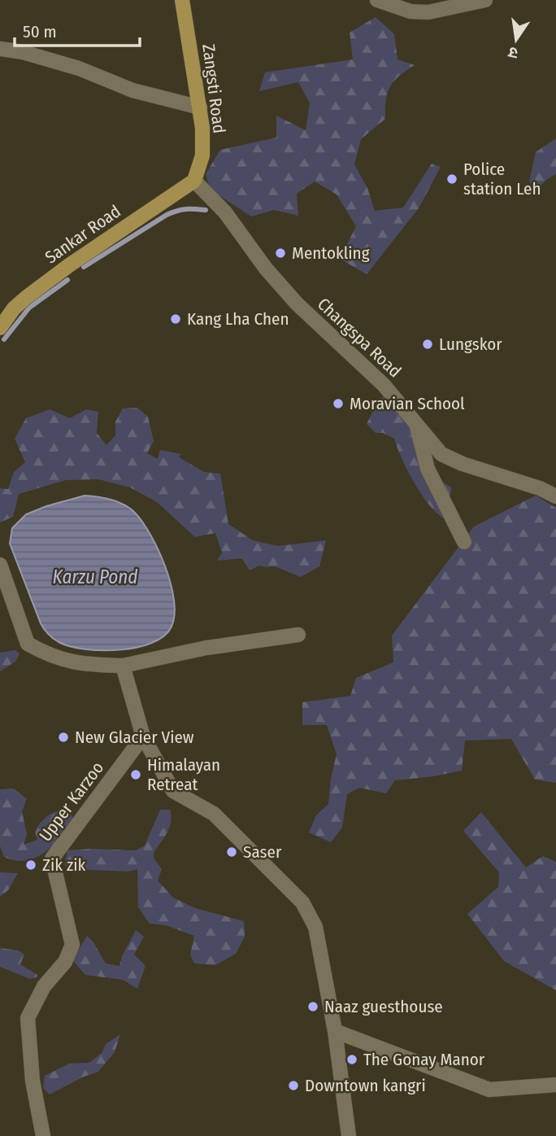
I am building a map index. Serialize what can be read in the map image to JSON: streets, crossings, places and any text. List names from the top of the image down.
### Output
{
  "streets": {
    "main road": ["Zangsti Road", "Sankar Road"],
    "street": ["Changspa Road", "Upper Karzoo"]
  },
  "crossings": [
    ["Zangsti Road", "Sankar Road"],
    ["Zangsti Road", "Changspa Road"],
    ["Sankar Road", "Changspa Road"]
  ],
  "water": ["Karzu Pond"],
  "places": [
    "Police station Leh",
    "Mentokling",
    "Kang Lha Chen",
    "Lungskor",
    "Moravian School",
    "New Glacier View",
    "Himalayan Retreat",
    "Saser",
    "Zik zik",
    "Naaz guesthouse",
    "The Gonay Manor",
    "Downtown kangri"
  ],
  "scale_bar": "50 m",
  "north": "bottom"
}
